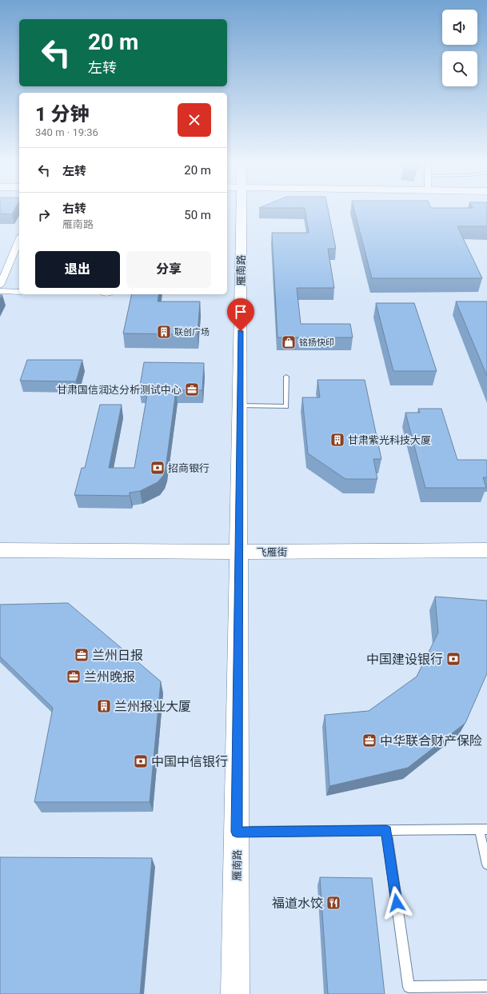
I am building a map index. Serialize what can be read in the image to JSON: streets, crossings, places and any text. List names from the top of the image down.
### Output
{
  "streets": {
    "main road": ["雁南路", "飞雁街"]
  },
  "crossings": [
    ["雁南路", "飞雁街"]
  ],
  "places": {
    "building": ["联创广场", "甘肃紫光科技大厦", "兰州报业大厦"],
    "shop": ["铭扬快印"],
    "office": [
      "甘肃国信润达分析测试中心",
      "兰州日报",
      "兰州晚报",
      "中华联合财产保险"
    ],
    "bank": ["招商银行", "中国建设银行", "中国中信银行"],
    "restaurant": ["福道水饺"]
  },
  "page": {
    "turn": ["20 m", "左转"],
    "heading": ["1 分钟", "340 m · 19:36"],
    "list": [
      {
        "name": "左转",
        "value": "20 m"
      },
      {
        "name": "右转",
        "note": "雁南路",
        "value": "50 m"
      }
    ],
    "buttons": ["退出", "分享"]
  }
}
